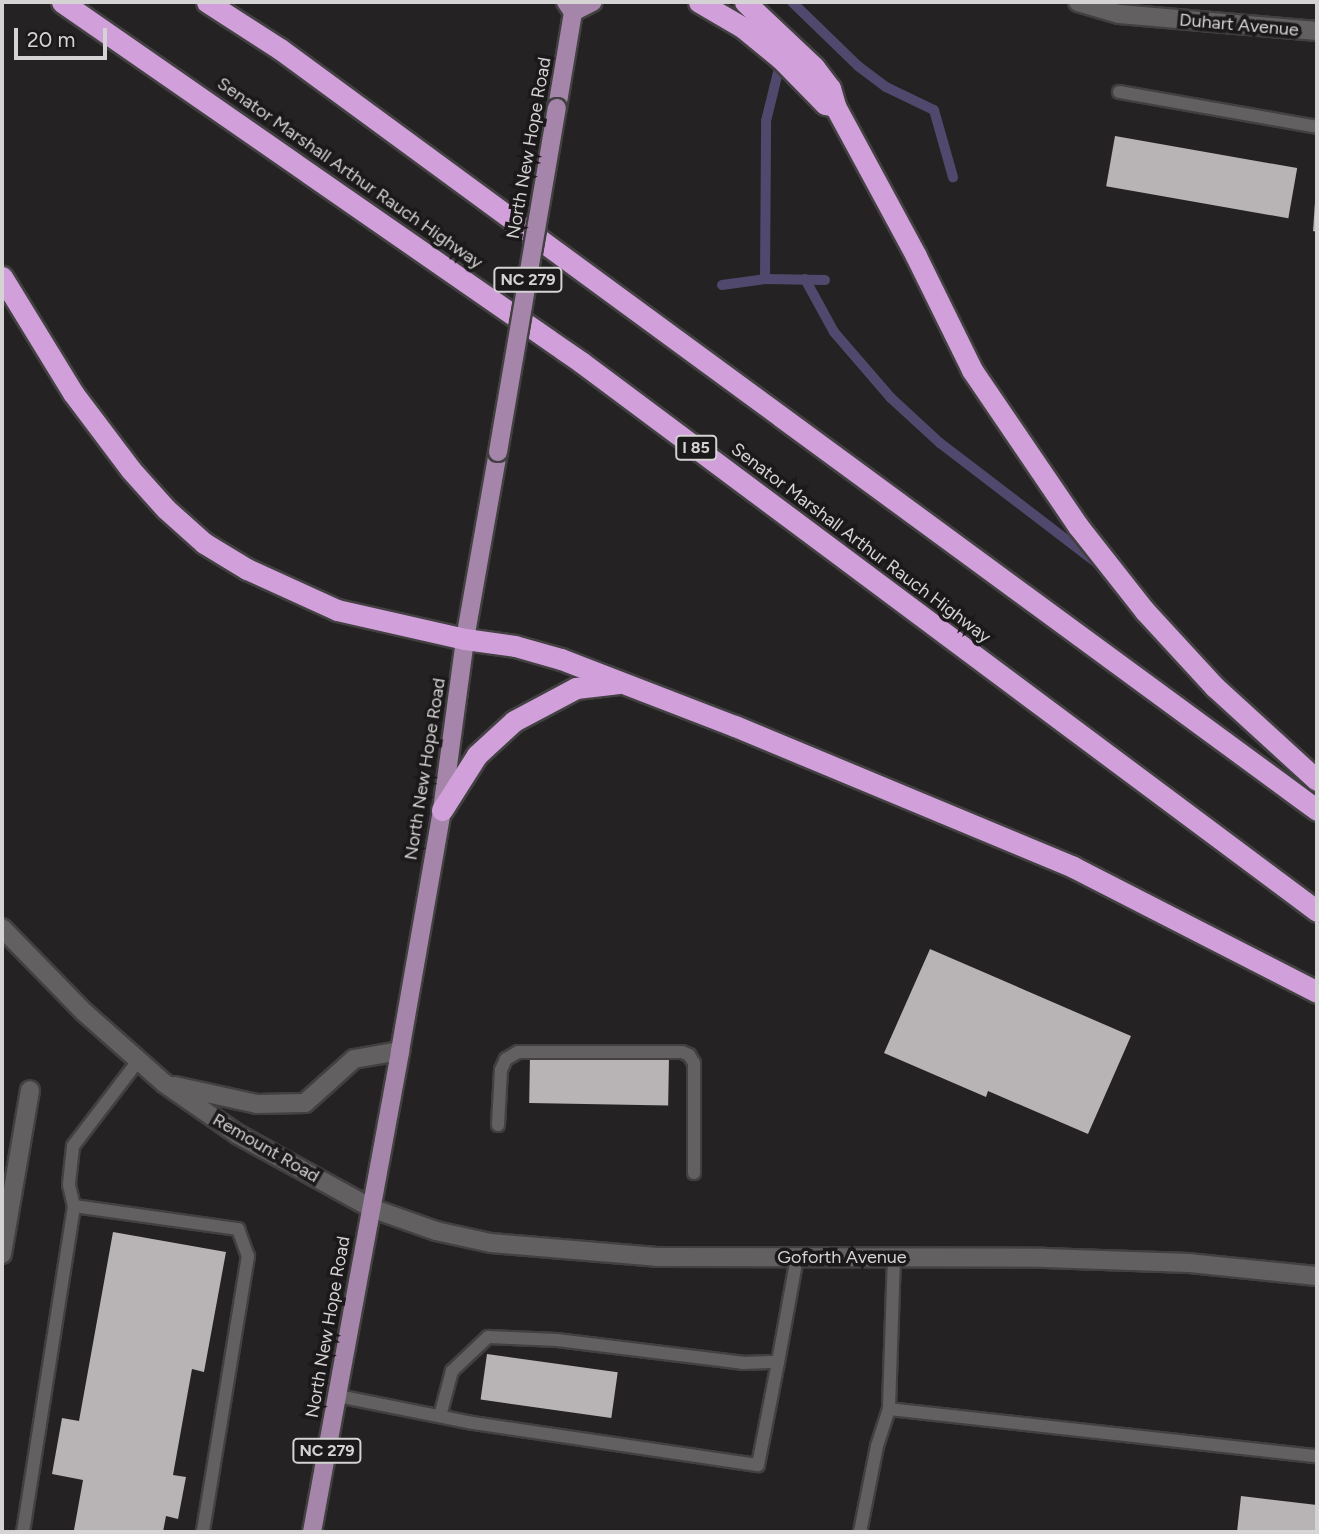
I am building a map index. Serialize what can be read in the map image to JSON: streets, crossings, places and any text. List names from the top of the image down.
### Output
{
  "streets": {
    "highway": ["Senator Marshall Arthur Rauch Highway", "I 85"],
    "main road": ["North New Hope Road", "NC 279"],
    "street": ["Duhart Avenue", "Remount Road", "Goforth Avenue"]
  },
  "crossings": [
    ["North New Hope Road", "Remount Road"],
    ["North New Hope Road", "Goforth Avenue"],
    ["Remount Road", "Goforth Avenue"]
  ],
  "scale_bar": "20 m"
}
